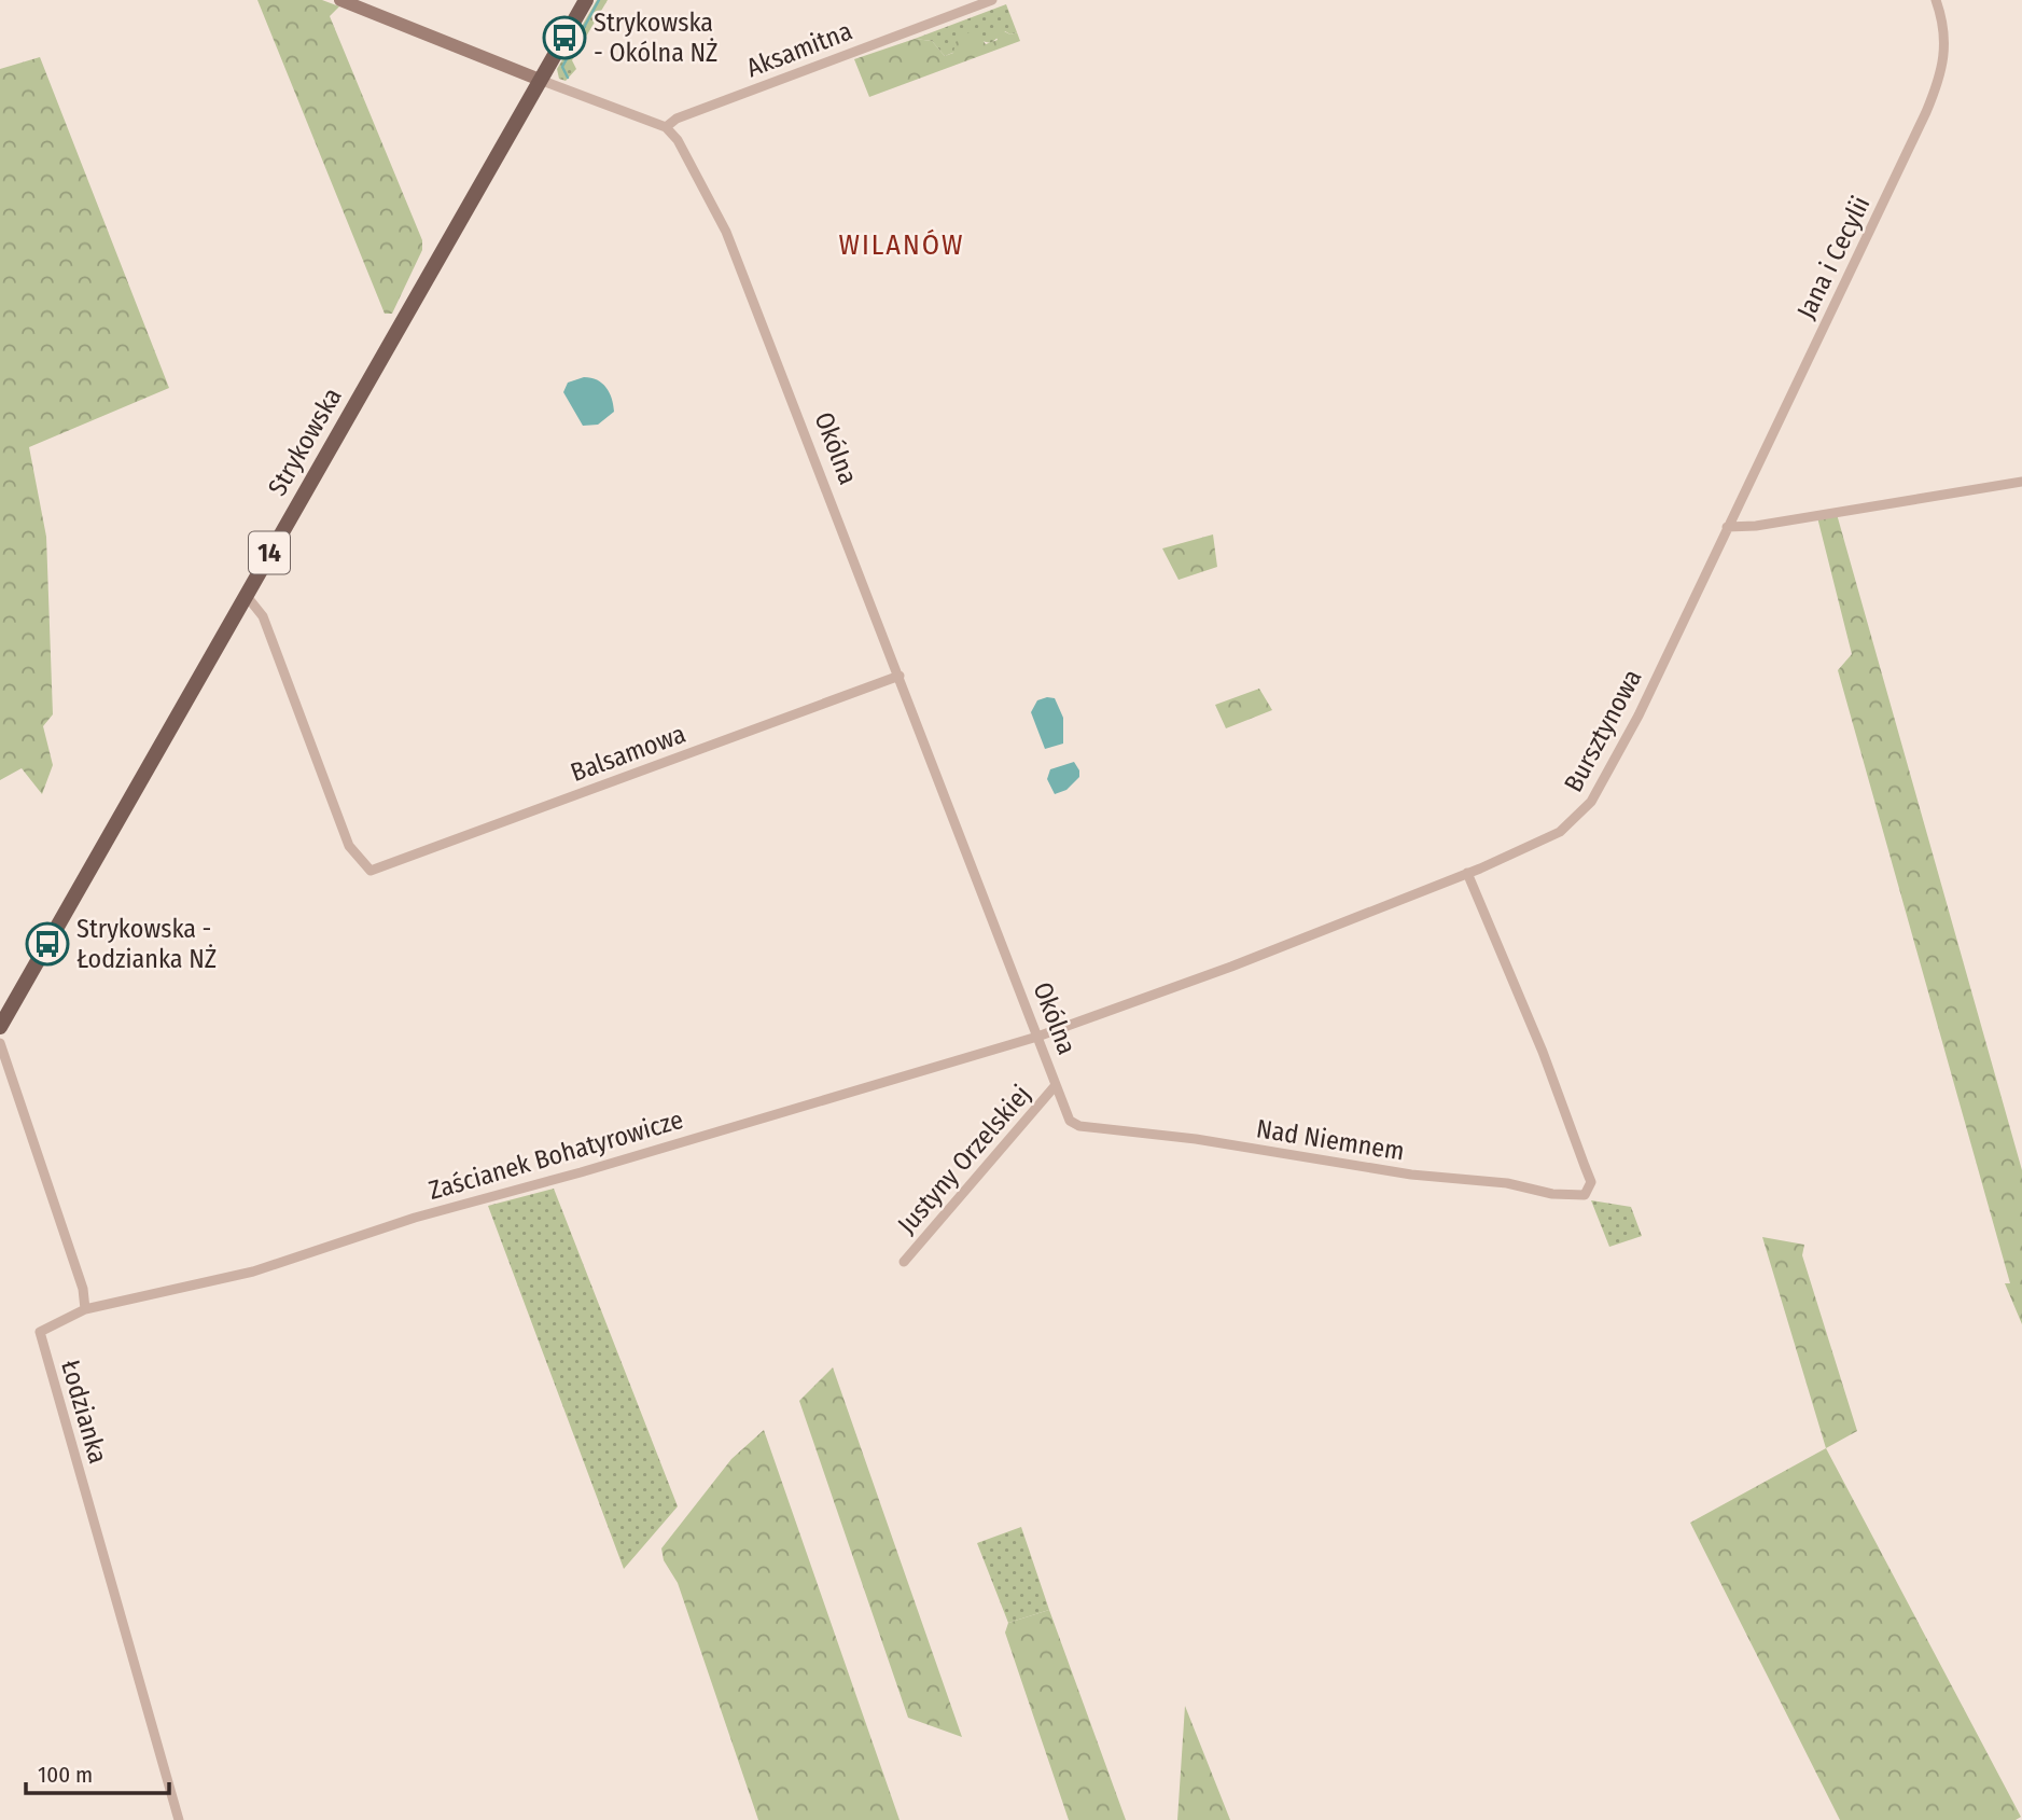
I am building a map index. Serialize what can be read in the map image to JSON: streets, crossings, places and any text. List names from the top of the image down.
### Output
{
  "streets": {
    "main road": ["Strykowska", "14"],
    "street": [
      "Aksamitna",
      "Jana i Cecylii",
      "Okólna",
      "Bursztynowa",
      "Balsamowa",
      "Nad Niemnem",
      "Zaścianek Bohatyrowicze",
      "Justyny Orzelskiej",
      "Łodzianka"
    ]
  },
  "crossings": [
    ["Aksamitna", "Okólna"],
    ["Jana i Cecylii", "Bursztynowa"],
    ["Strykowska", "Balsamowa"],
    ["Okólna", "Bursztynowa"],
    ["Okólna", "Balsamowa"],
    ["Okólna", "Nad Niemnem"],
    ["Okólna", "Zaścianek Bohatyrowicze"],
    ["Okólna", "Justyny Orzelskiej"],
    ["Bursztynowa", "Nad Niemnem"],
    ["Bursztynowa", "Zaścianek Bohatyrowicze"],
    ["Zaścianek Bohatyrowicze", "Łodzianka"]
  ],
  "districts": ["WILANÓW"],
  "places": {
    "bus stop": ["Strykowska - Okólna NŻ", "Strykowska - Łodzianka NŻ"]
  },
  "scale_bar": "100 m"
}
